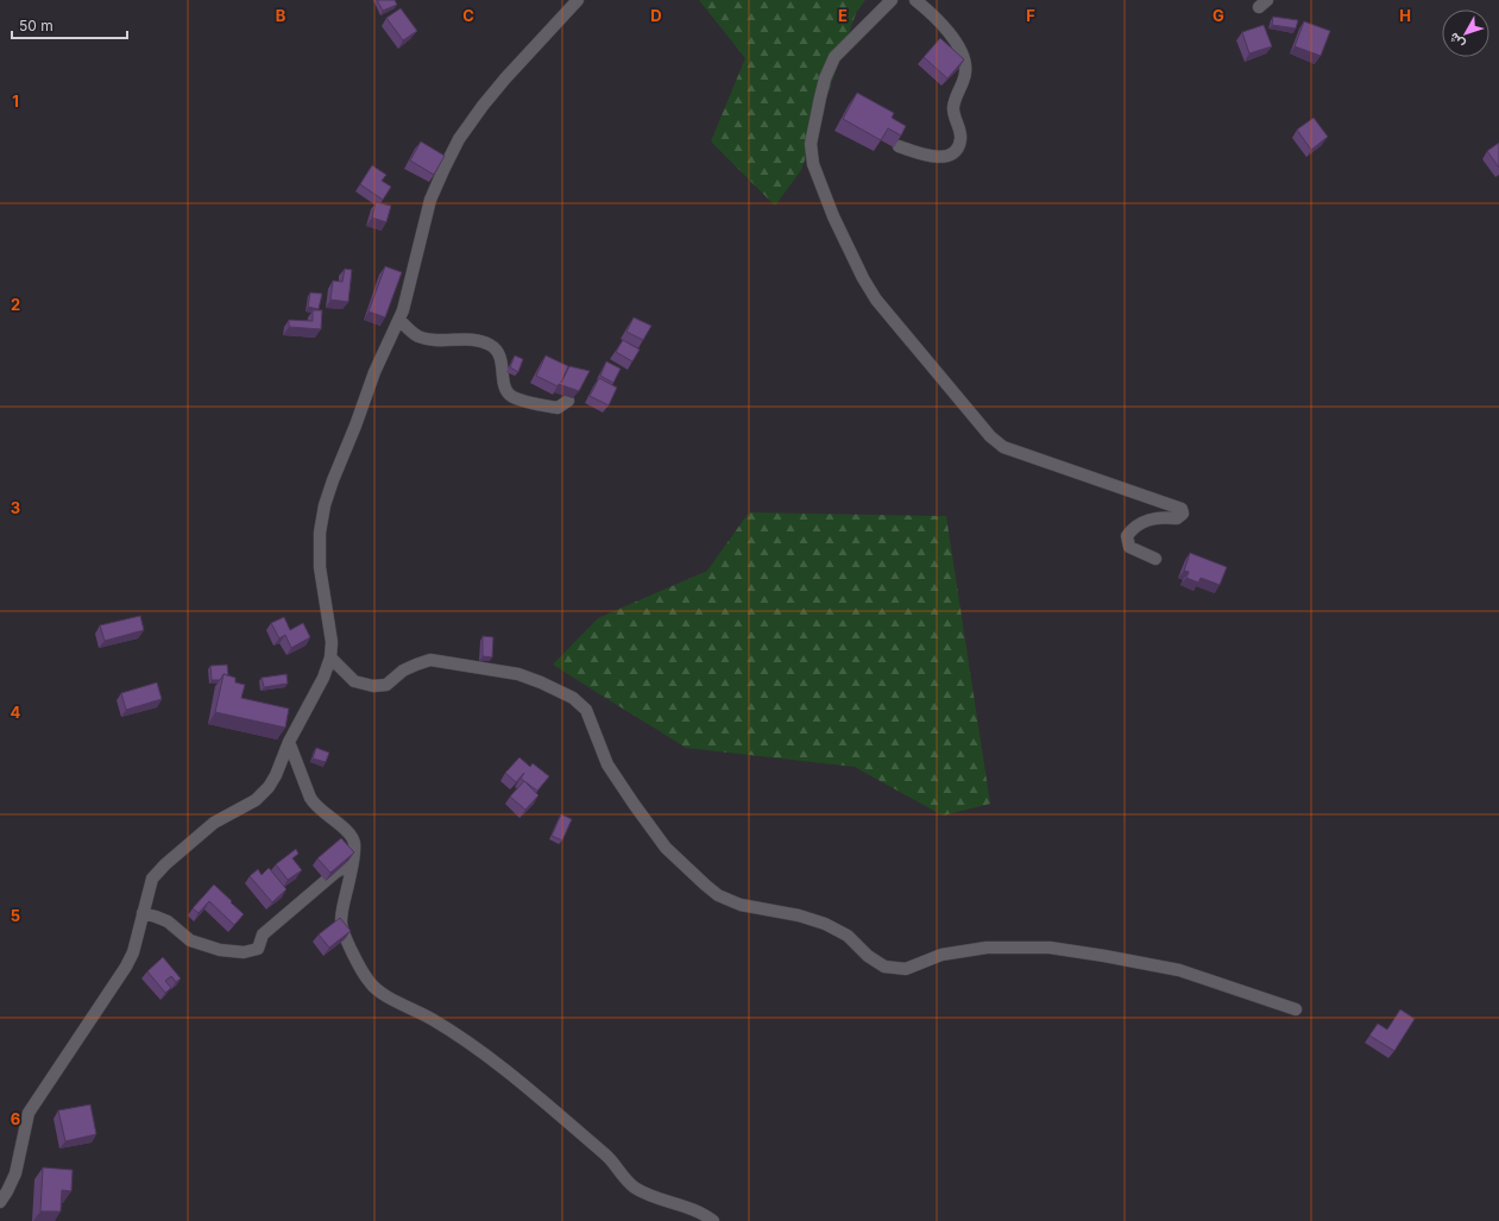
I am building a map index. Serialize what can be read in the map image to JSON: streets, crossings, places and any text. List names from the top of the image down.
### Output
{
  "scale_bar": "50 m",
  "north": "bottom left",
  "grid": {
    "columns": [
      "B",
      "C",
      "D",
      "E",
      "F",
      "G",
      "H"
    ],
    "rows": [
      "1",
      "2",
      "3",
      "4",
      "5",
      "6"
    ]
  }
}
